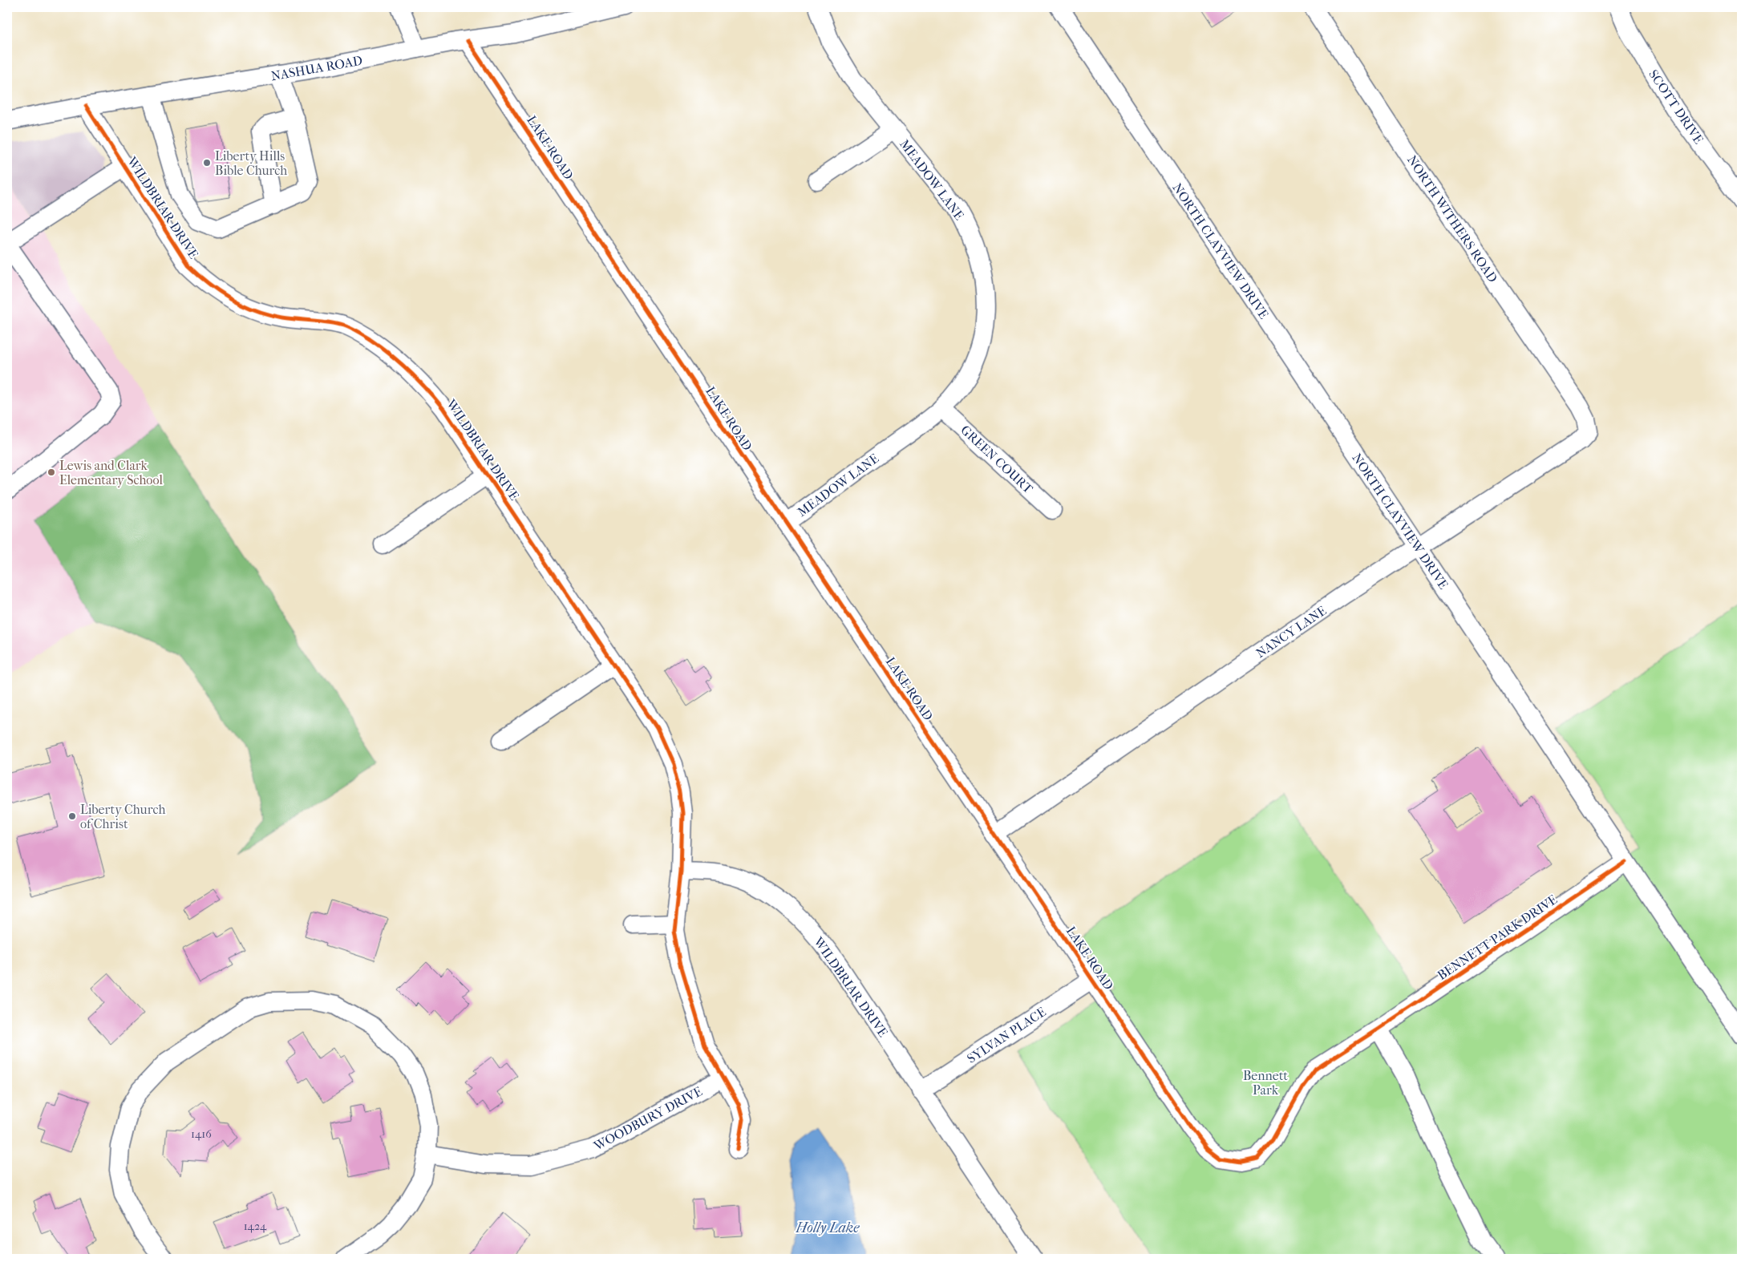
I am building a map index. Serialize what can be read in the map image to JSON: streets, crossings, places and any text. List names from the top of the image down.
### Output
{
  "streets": {
    "street": [
      "NASHUA ROAD",
      "SCOTT DRIVE",
      "LAKE ROAD",
      "MEADOW LANE",
      "WILDBRIAR DRIVE",
      "NORTH WITHERS ROAD",
      "NORTH CLAYVIEW DRIVE",
      "GREEN COURT",
      "NANCY LANE",
      "BENNETT PARK DRIVE",
      "SYLVAN PLACE",
      "WOODBURY DRIVE"
    ]
  },
  "crossings": [
    ["NASHUA ROAD", "LAKE ROAD"],
    ["NASHUA ROAD", "WILDBRIAR DRIVE"],
    ["LAKE ROAD", "MEADOW LANE"],
    ["LAKE ROAD", "NANCY LANE"],
    ["LAKE ROAD", "BENNETT PARK DRIVE"],
    ["LAKE ROAD", "SYLVAN PLACE"],
    ["MEADOW LANE", "GREEN COURT"],
    ["WILDBRIAR DRIVE", "SYLVAN PLACE"],
    ["NORTH WITHERS ROAD", "NANCY LANE"],
    ["NORTH CLAYVIEW DRIVE", "NANCY LANE"],
    ["NORTH CLAYVIEW DRIVE", "BENNETT PARK DRIVE"]
  ],
  "water": ["Holly Lake"],
  "parks": ["Bennett Park"],
  "places": ["Liberty Hills Bible Church", "Lewis and Clark Elementary School", "Liberty Church of Christ"],
  "house_numbers": ["1416", "1424"]
}
